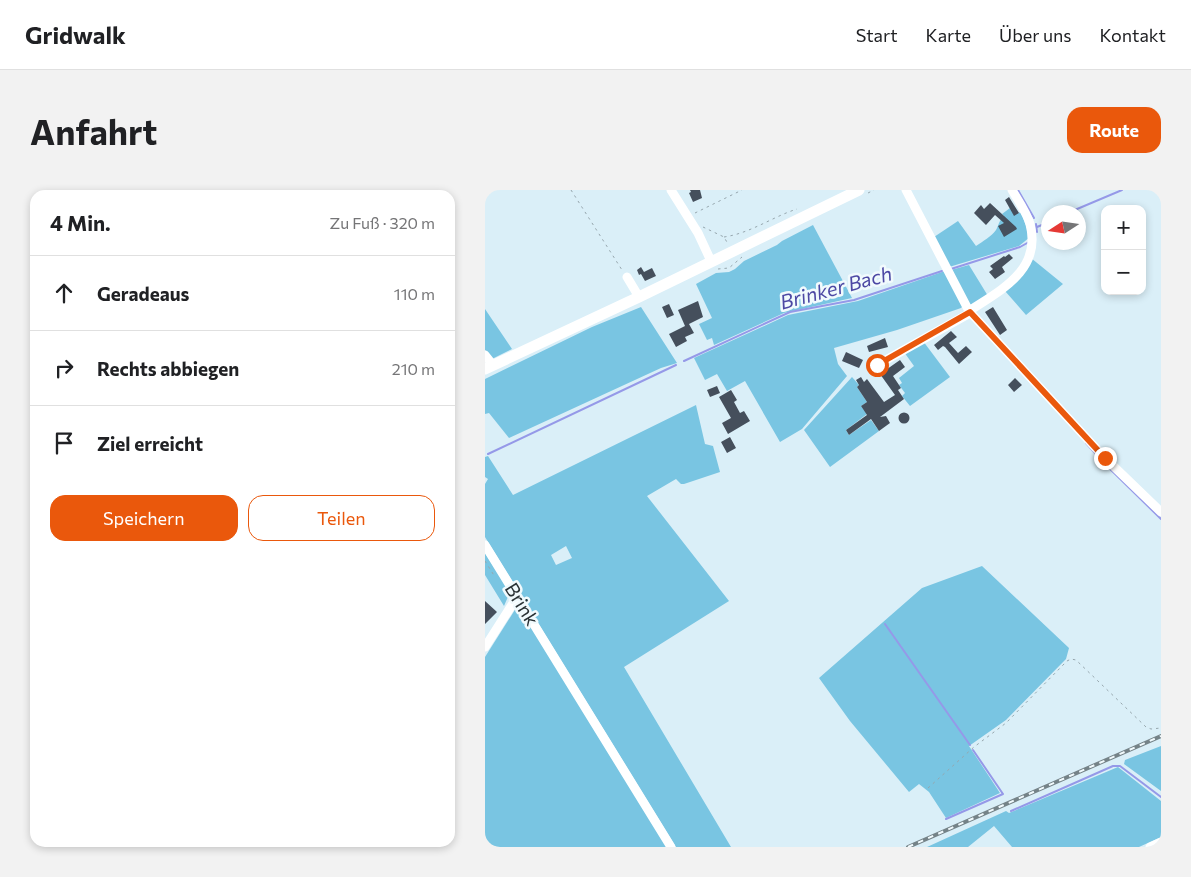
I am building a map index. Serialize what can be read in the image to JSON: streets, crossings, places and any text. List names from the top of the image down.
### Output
{
  "streets": {
    "street": ["Brink"]
  },
  "water": ["Brinker Bach"],
  "north": "left",
  "page": {
    "header": "Gridwalk",
    "nav": [
      "Start",
      "Karte",
      "Über uns",
      "Kontakt"
    ],
    "buttons": [
      "Route",
      ["Speichern", "Teilen"]
    ],
    "title": "Anfahrt",
    "heading": ["4 Min.", "Zu Fuß · 320 m"],
    "map_buttons": ["+", "−"],
    "list": [
      ["Geradeaus", "110 m"],
      ["Rechts abbiegen", "210 m"],
      "Ziel erreicht"
    ]
  }
}
